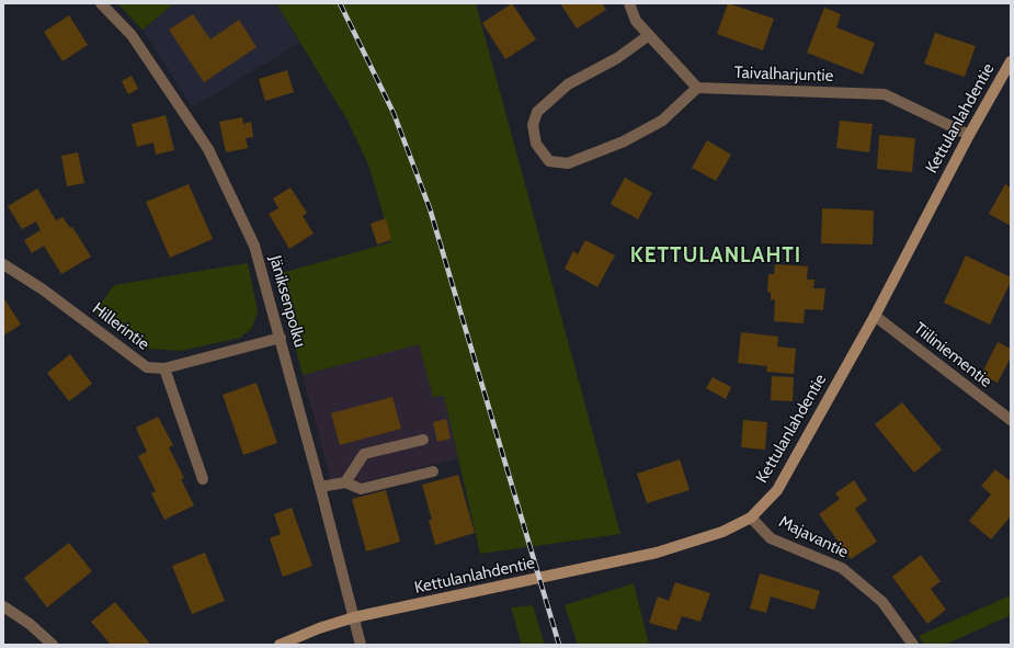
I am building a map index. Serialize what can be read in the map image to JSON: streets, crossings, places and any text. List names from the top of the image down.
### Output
{
  "streets": {
    "street": [
      "Taivalharjuntie",
      "Kettulanlahdentie",
      "Jäniksenpolku",
      "Hillerintie",
      "Tiiliniementie",
      "Majavantie"
    ]
  },
  "crossings": [
    ["Taivalharjuntie", "Kettulanlahdentie"],
    ["Kettulanlahdentie", "Jäniksenpolku"],
    ["Kettulanlahdentie", "Tiiliniementie"],
    ["Kettulanlahdentie", "Majavantie"],
    ["Jäniksenpolku", "Hillerintie"]
  ],
  "districts": ["KETTULANLAHTI"]
}
